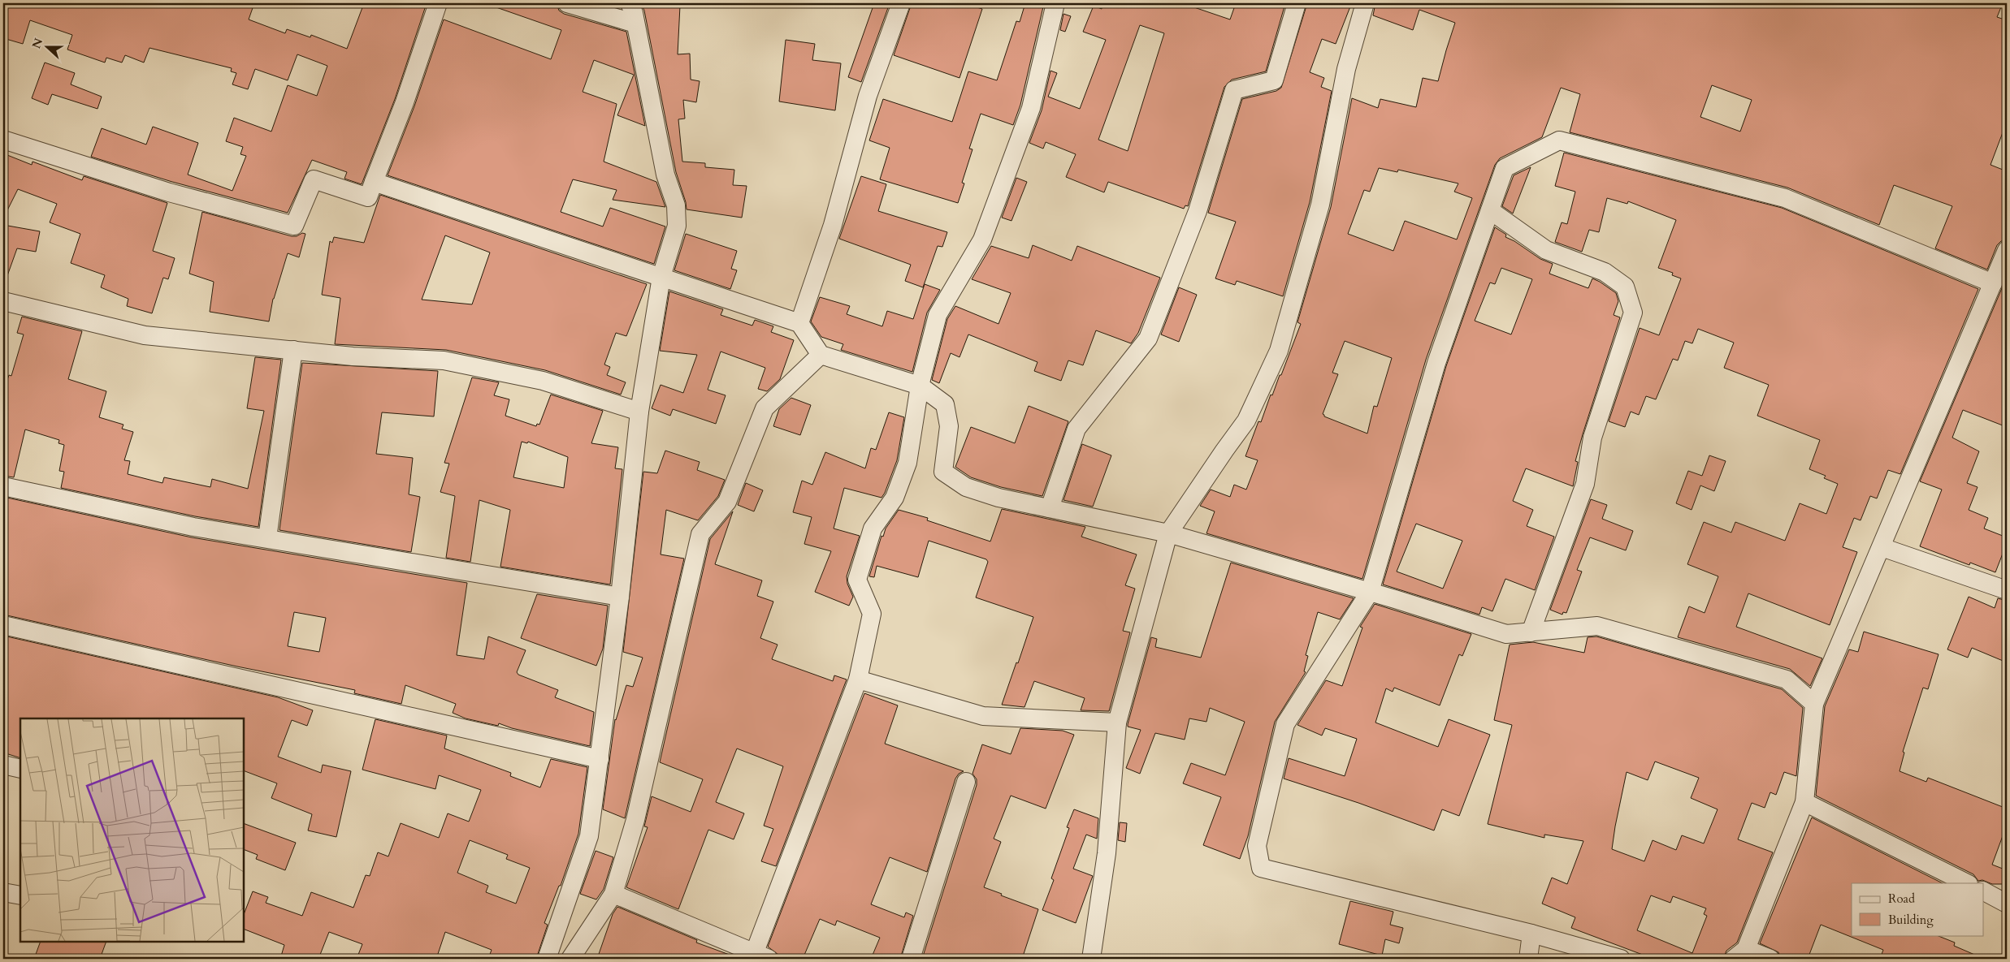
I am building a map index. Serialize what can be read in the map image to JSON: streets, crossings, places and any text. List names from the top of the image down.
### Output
{
  "legend": ["Road", "Building"],
  "north": "left"
}
